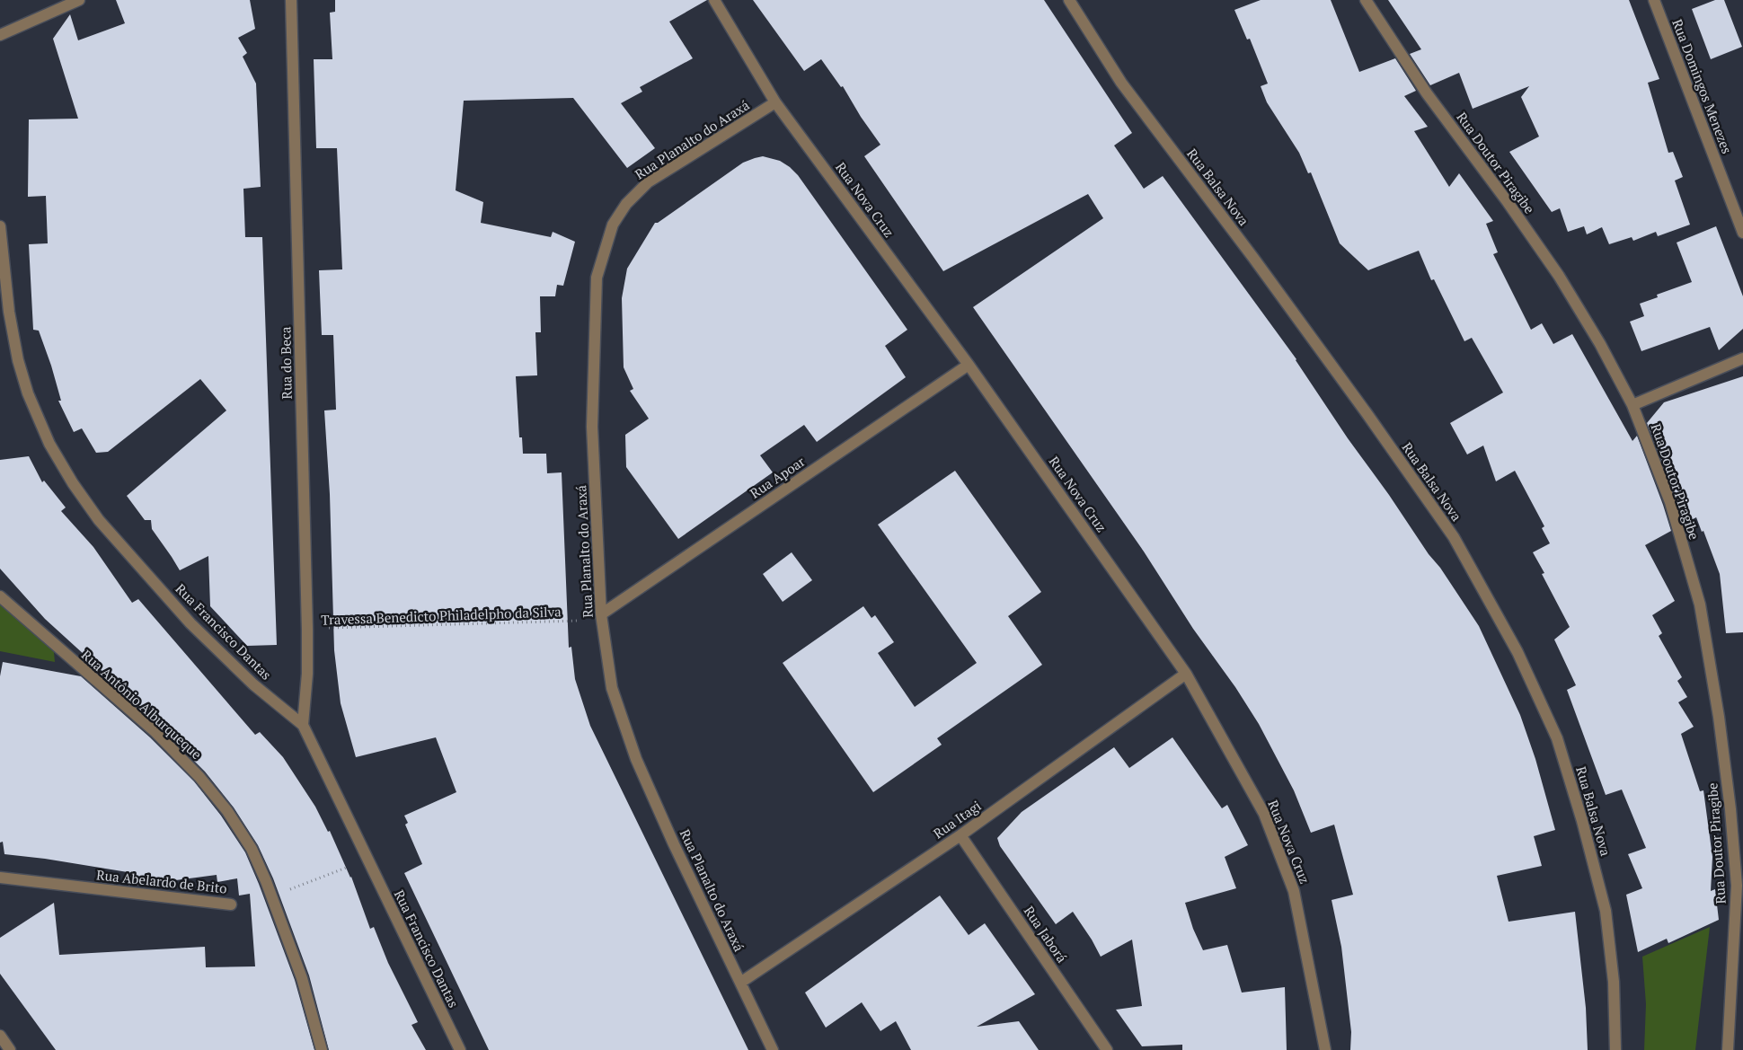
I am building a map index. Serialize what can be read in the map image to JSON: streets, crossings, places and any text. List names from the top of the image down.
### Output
{
  "streets": {
    "street": [
      "Rua Domingos Menezes",
      "Rua Planalto do Araxá",
      "Rua Doutor Piragibe",
      "Rua Balsa Nova",
      "Rua Nova Cruz",
      "Rua do Beca",
      "Rua Apoar",
      "Rua Francisco Dantas",
      "Rua Antônio Alburqueque",
      "Rua Itagi",
      "Rua Abelardo de Brito",
      "Rua Jaborá"
    ],
    "path": ["Travessa Benedicto Philadelpho da Silva"]
  },
  "crossings": [
    ["Rua Planalto do Araxá", "Rua Nova Cruz"],
    ["Rua Planalto do Araxá", "Rua Apoar"],
    ["Rua Planalto do Araxá", "Travessa Benedicto Philadelpho da Silva"],
    ["Rua Planalto do Araxá", "Rua Itagi"],
    ["Rua Nova Cruz", "Rua Apoar"],
    ["Rua Nova Cruz", "Rua Itagi"],
    ["Rua do Beca", "Travessa Benedicto Philadelpho da Silva"],
    ["Rua do Beca", "Rua Francisco Dantas"],
    ["Rua Apoar", "Travessa Benedicto Philadelpho da Silva"],
    ["Rua Itagi", "Rua Jaborá"]
  ]
}
